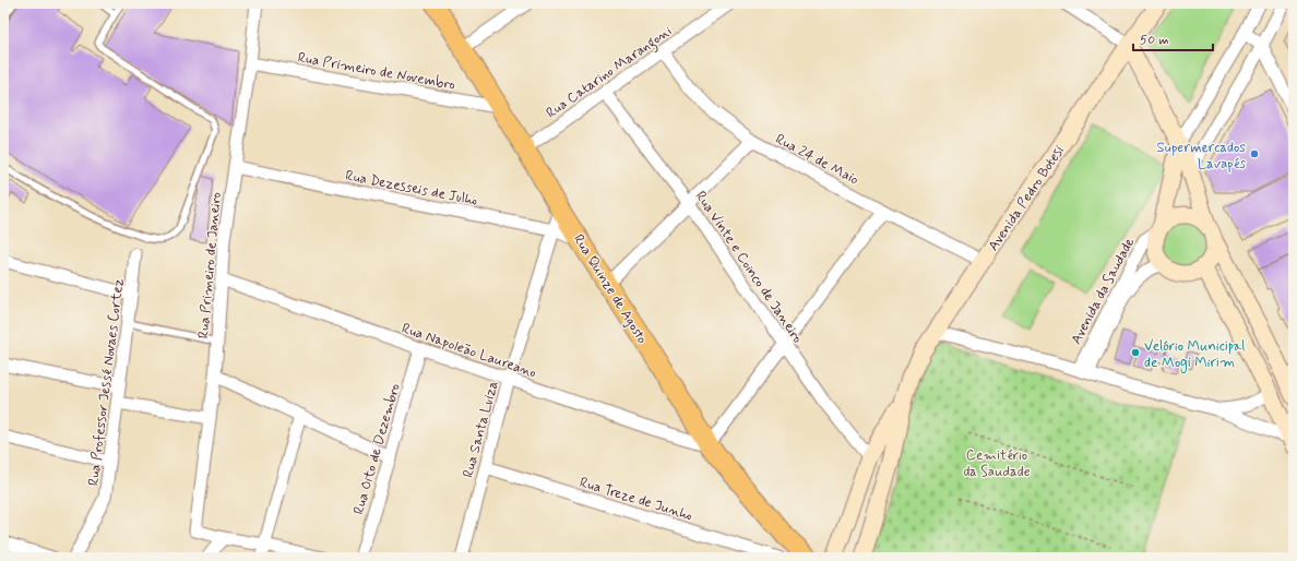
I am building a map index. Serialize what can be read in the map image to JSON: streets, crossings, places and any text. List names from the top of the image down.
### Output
{
  "streets": {
    "main road": ["Avenida Pedro Botesi", "Rua Quinze de Agosto"],
    "street": [
      "Rua Primeiro de Novembro",
      "Rua Catarino Marangoni",
      "Rua 24 de Maio",
      "Rua Dezesseis de Julho",
      "Rua Primeiro de Janeiro",
      "Rua Vinte e Coinco de Janeiro",
      "Avenida da Saudade",
      "Rua Napoleão Laureano",
      "Rua Professor Jessé Novaes Cortez",
      "Rua Santa Luiza",
      "Rua Oito de Dezembro",
      "Rua Treze de Junho"
    ]
  },
  "crossings": [
    ["Rua Primeiro de Novembro", "Rua Primeiro de Janeiro"],
    ["Rua Primeiro de Novembro", "Rua Quinze de Agosto"],
    ["Rua Catarino Marangoni", "Rua 24 de Maio"],
    ["Rua Catarino Marangoni", "Rua Vinte e Coinco de Janeiro"],
    ["Rua Catarino Marangoni", "Rua Quinze de Agosto"],
    ["Rua 24 de Maio", "Avenida Pedro Botesi"],
    ["Rua Dezesseis de Julho", "Rua Primeiro de Janeiro"],
    ["Rua Dezesseis de Julho", "Rua Quinze de Agosto"],
    ["Rua Dezesseis de Julho", "Rua Santa Luiza"],
    ["Avenida Pedro Botesi", "Rua Vinte e Coinco de Janeiro"],
    ["Rua Primeiro de Janeiro", "Rua Napoleão Laureano"],
    ["Rua Quinze de Agosto", "Rua Napoleão Laureano"],
    ["Rua Quinze de Agosto", "Rua Santa Luiza"],
    ["Rua Napoleão Laureano", "Rua Santa Luiza"],
    ["Rua Napoleão Laureano", "Rua Oito de Dezembro"],
    ["Rua Santa Luiza", "Rua Treze de Junho"]
  ],
  "parks": ["Cemitério da Saudade"],
  "places": ["Supermercados Lavapés", "Velório Municipal de Mogi Mirim"],
  "scale_bar": "50 m"
}
